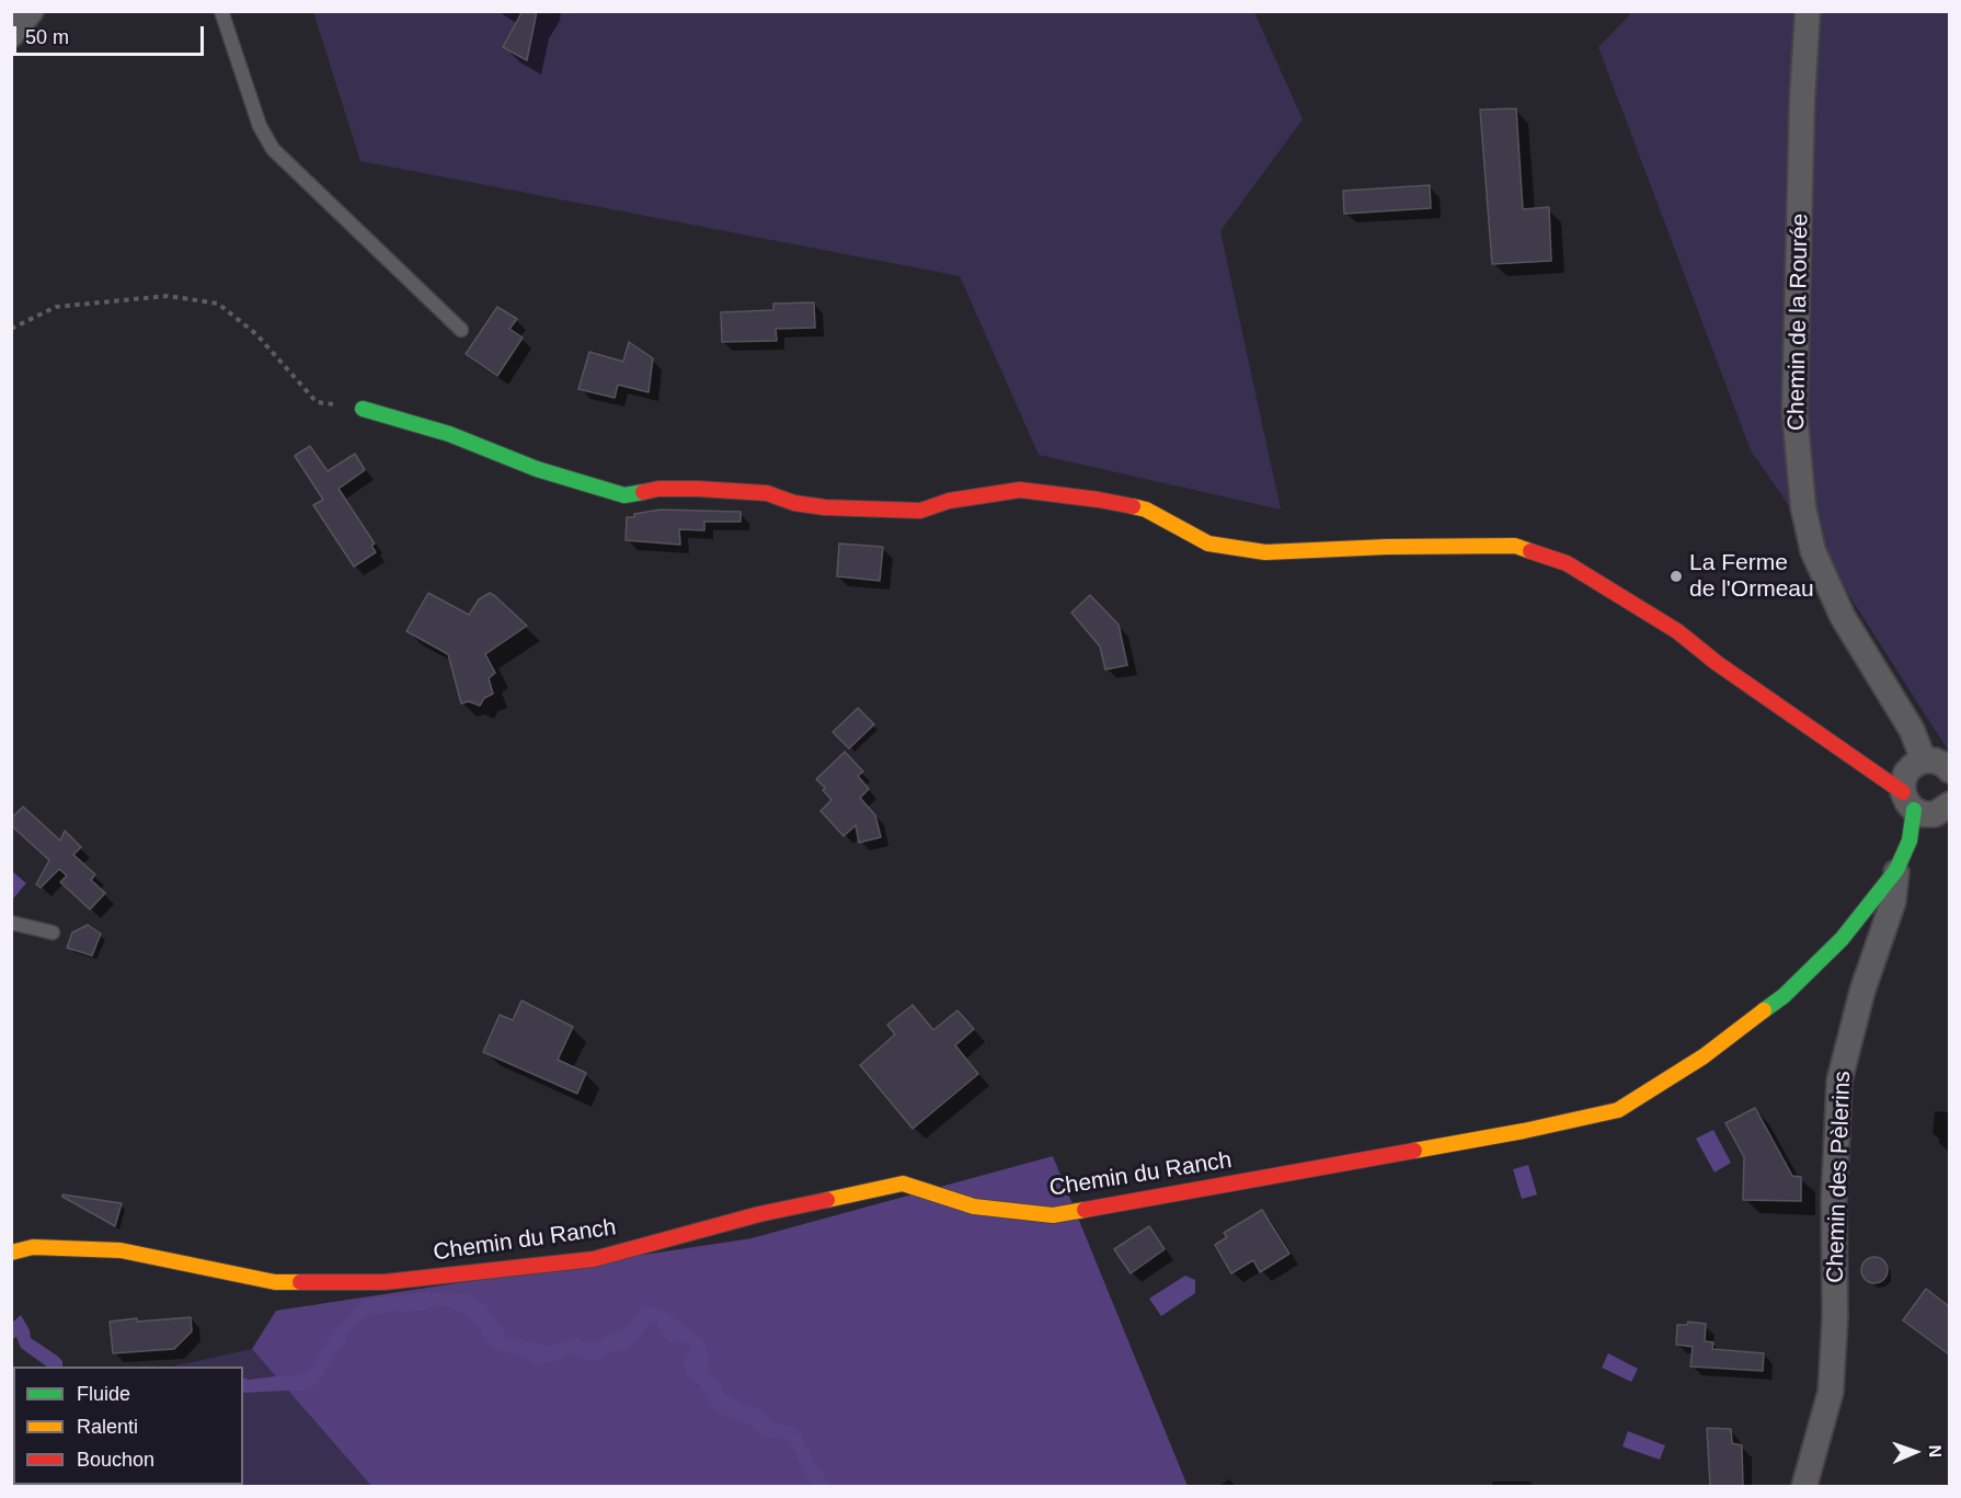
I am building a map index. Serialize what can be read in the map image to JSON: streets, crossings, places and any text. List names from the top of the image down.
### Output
{
  "streets": {
    "street": ["Chemin de la Rourée", "Chemin du Ranch", "Chemin des Pèlerins"]
  },
  "crossings": [
    ["Chemin du Ranch", "Chemin des Pèlerins"]
  ],
  "places": ["La Ferme de l'Ormeau"],
  "legend": ["Fluide", "Ralenti", "Bouchon"],
  "scale_bar": "50 m",
  "north": "right"
}
